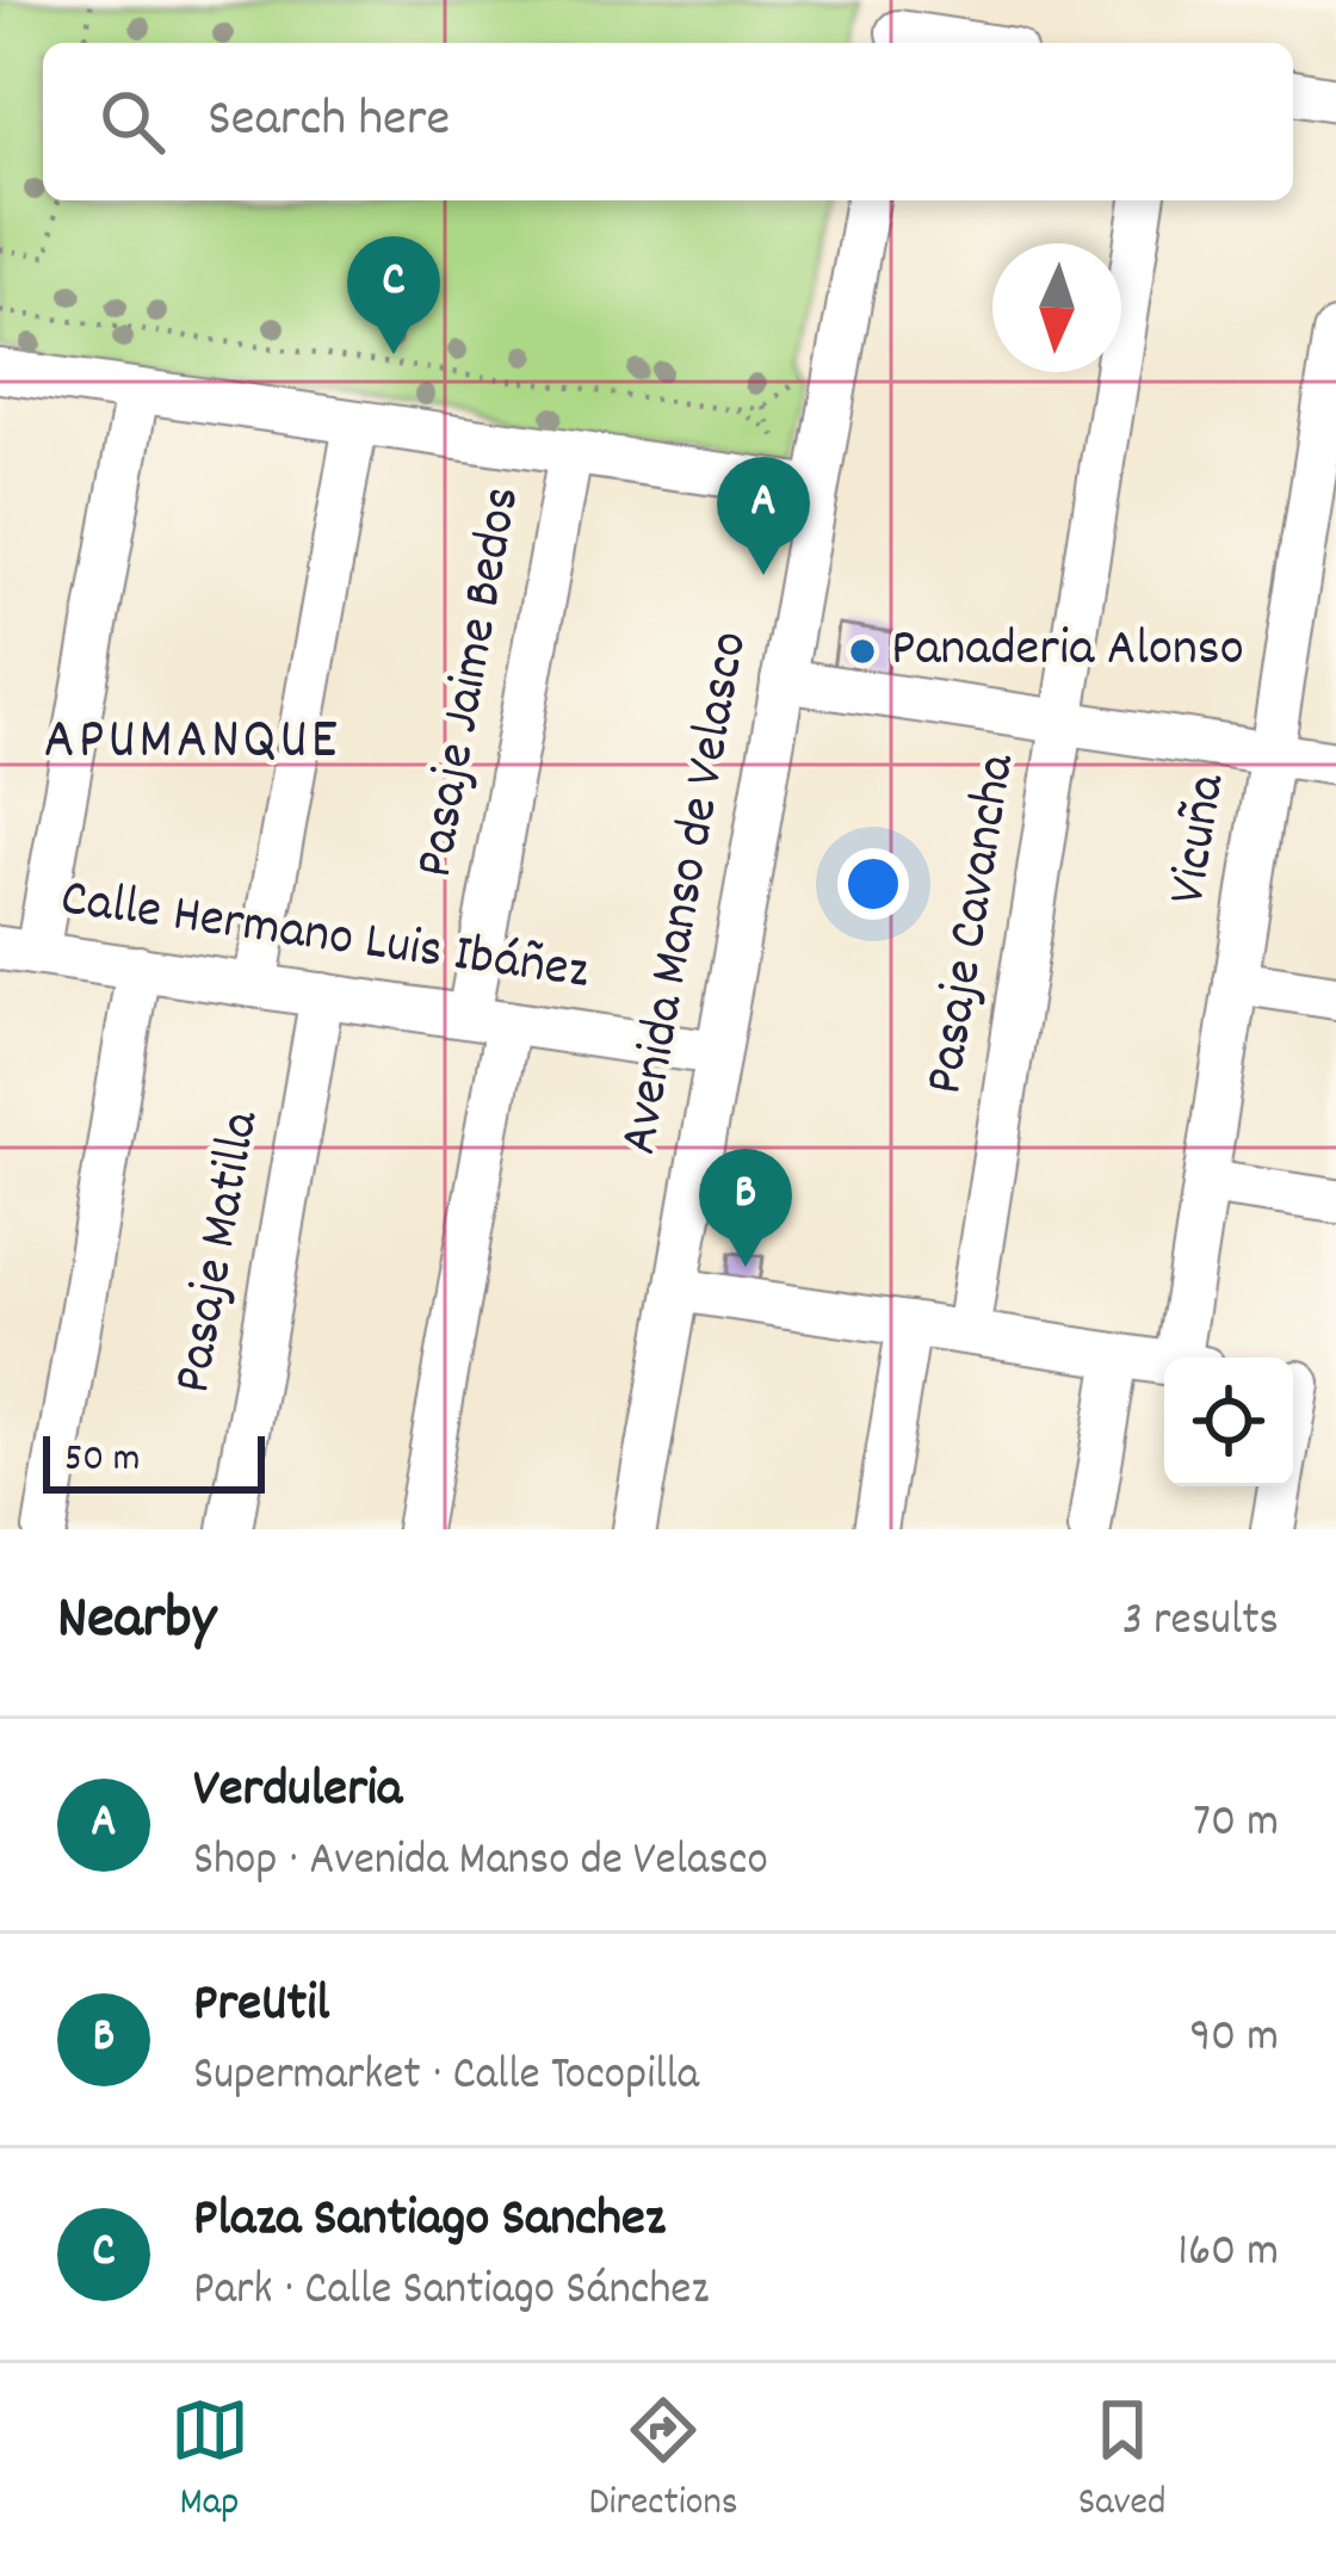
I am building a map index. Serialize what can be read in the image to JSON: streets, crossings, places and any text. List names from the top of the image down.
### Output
{
  "streets": {
    "street": [
      "Pasaje Jaime Bedos",
      "Vicuña",
      "Avenida Manso de Velasco",
      "Pasaje Cavancha",
      "Calle Hermano Luis Ibáñez",
      "Pasaje Matilla"
    ]
  },
  "crossings": [
    ["Pasaje Jaime Bedos", "Calle Hermano Luis Ibáñez"],
    ["Avenida Manso de Velasco", "Calle Hermano Luis Ibáñez"],
    ["Calle Hermano Luis Ibáñez", "Pasaje Matilla"]
  ],
  "districts": ["APUMANQUE"],
  "places": ["Panaderia Alonso"],
  "scale_bar": "50 m",
  "north": "bottom",
  "page": {
    "search": "Search here",
    "pins": ["C", "A", "B"],
    "scale": "50 m",
    "heading": ["Nearby", "3 results"],
    "list": [
      {
        "mark": "A",
        "name": "Verduleria",
        "note": "Shop · Avenida Manso de Velasco",
        "value": "70 m"
      },
      {
        "mark": "B",
        "name": "PreUtil",
        "note": "Supermarket · Calle Tocopilla",
        "value": "90 m"
      },
      {
        "mark": "C",
        "name": "Plaza Santiago Sanchez",
        "note": "Park · Calle Santiago Sánchez",
        "value": "160 m"
      }
    ],
    "nav": ["Map", "Directions", "Saved"]
  }
}
